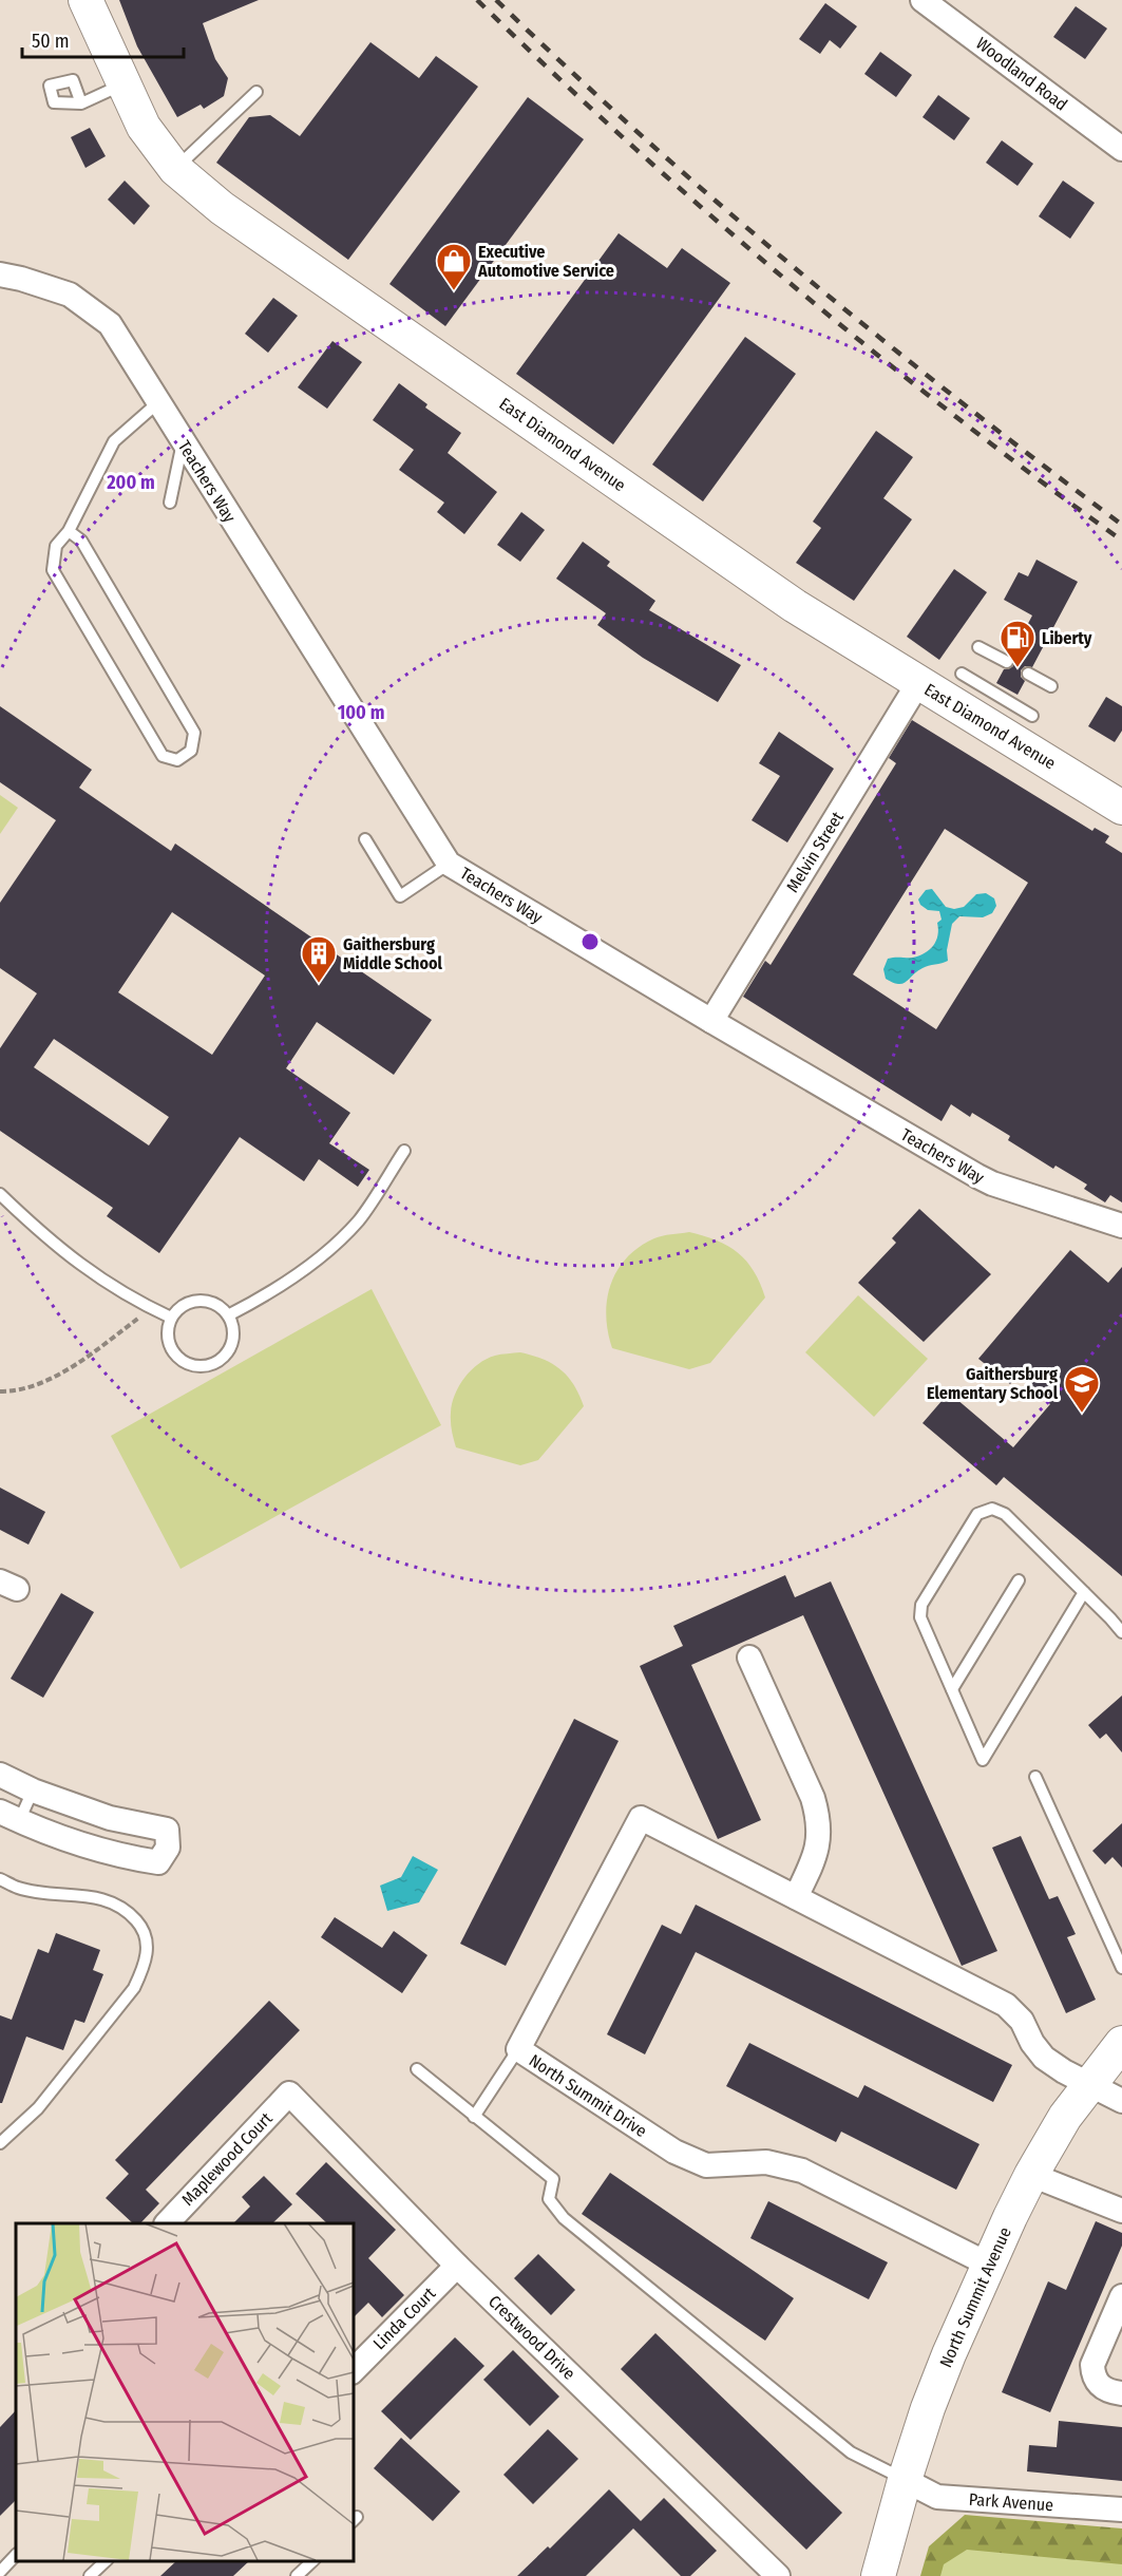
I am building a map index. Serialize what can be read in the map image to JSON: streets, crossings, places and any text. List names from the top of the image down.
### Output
{
  "streets": {
    "street": [
      "Woodland Road",
      "East Diamond Avenue",
      "Teachers Way",
      "Melvin Street",
      "North Summit Drive",
      "Maplewood Court",
      "North Summit Avenue",
      "Linda Court",
      "Crestwood Drive",
      "Park Avenue"
    ]
  },
  "crossings": [
    ["East Diamond Avenue", "Melvin Street"],
    ["Teachers Way", "Melvin Street"],
    ["North Summit Drive", "North Summit Avenue"],
    ["Maplewood Court", "Crestwood Drive"],
    ["North Summit Avenue", "Park Avenue"],
    ["Linda Court", "Crestwood Drive"]
  ],
  "places": {
    "shop": ["Executive Automotive Service"],
    "fuel station": ["Liberty"],
    "building": ["Gaithersburg Middle School"],
    "school or university": ["Gaithersburg Elementary School"]
  },
  "scale_bar": "50 m",
  "rings": ["200 m", "100 m"]
}
